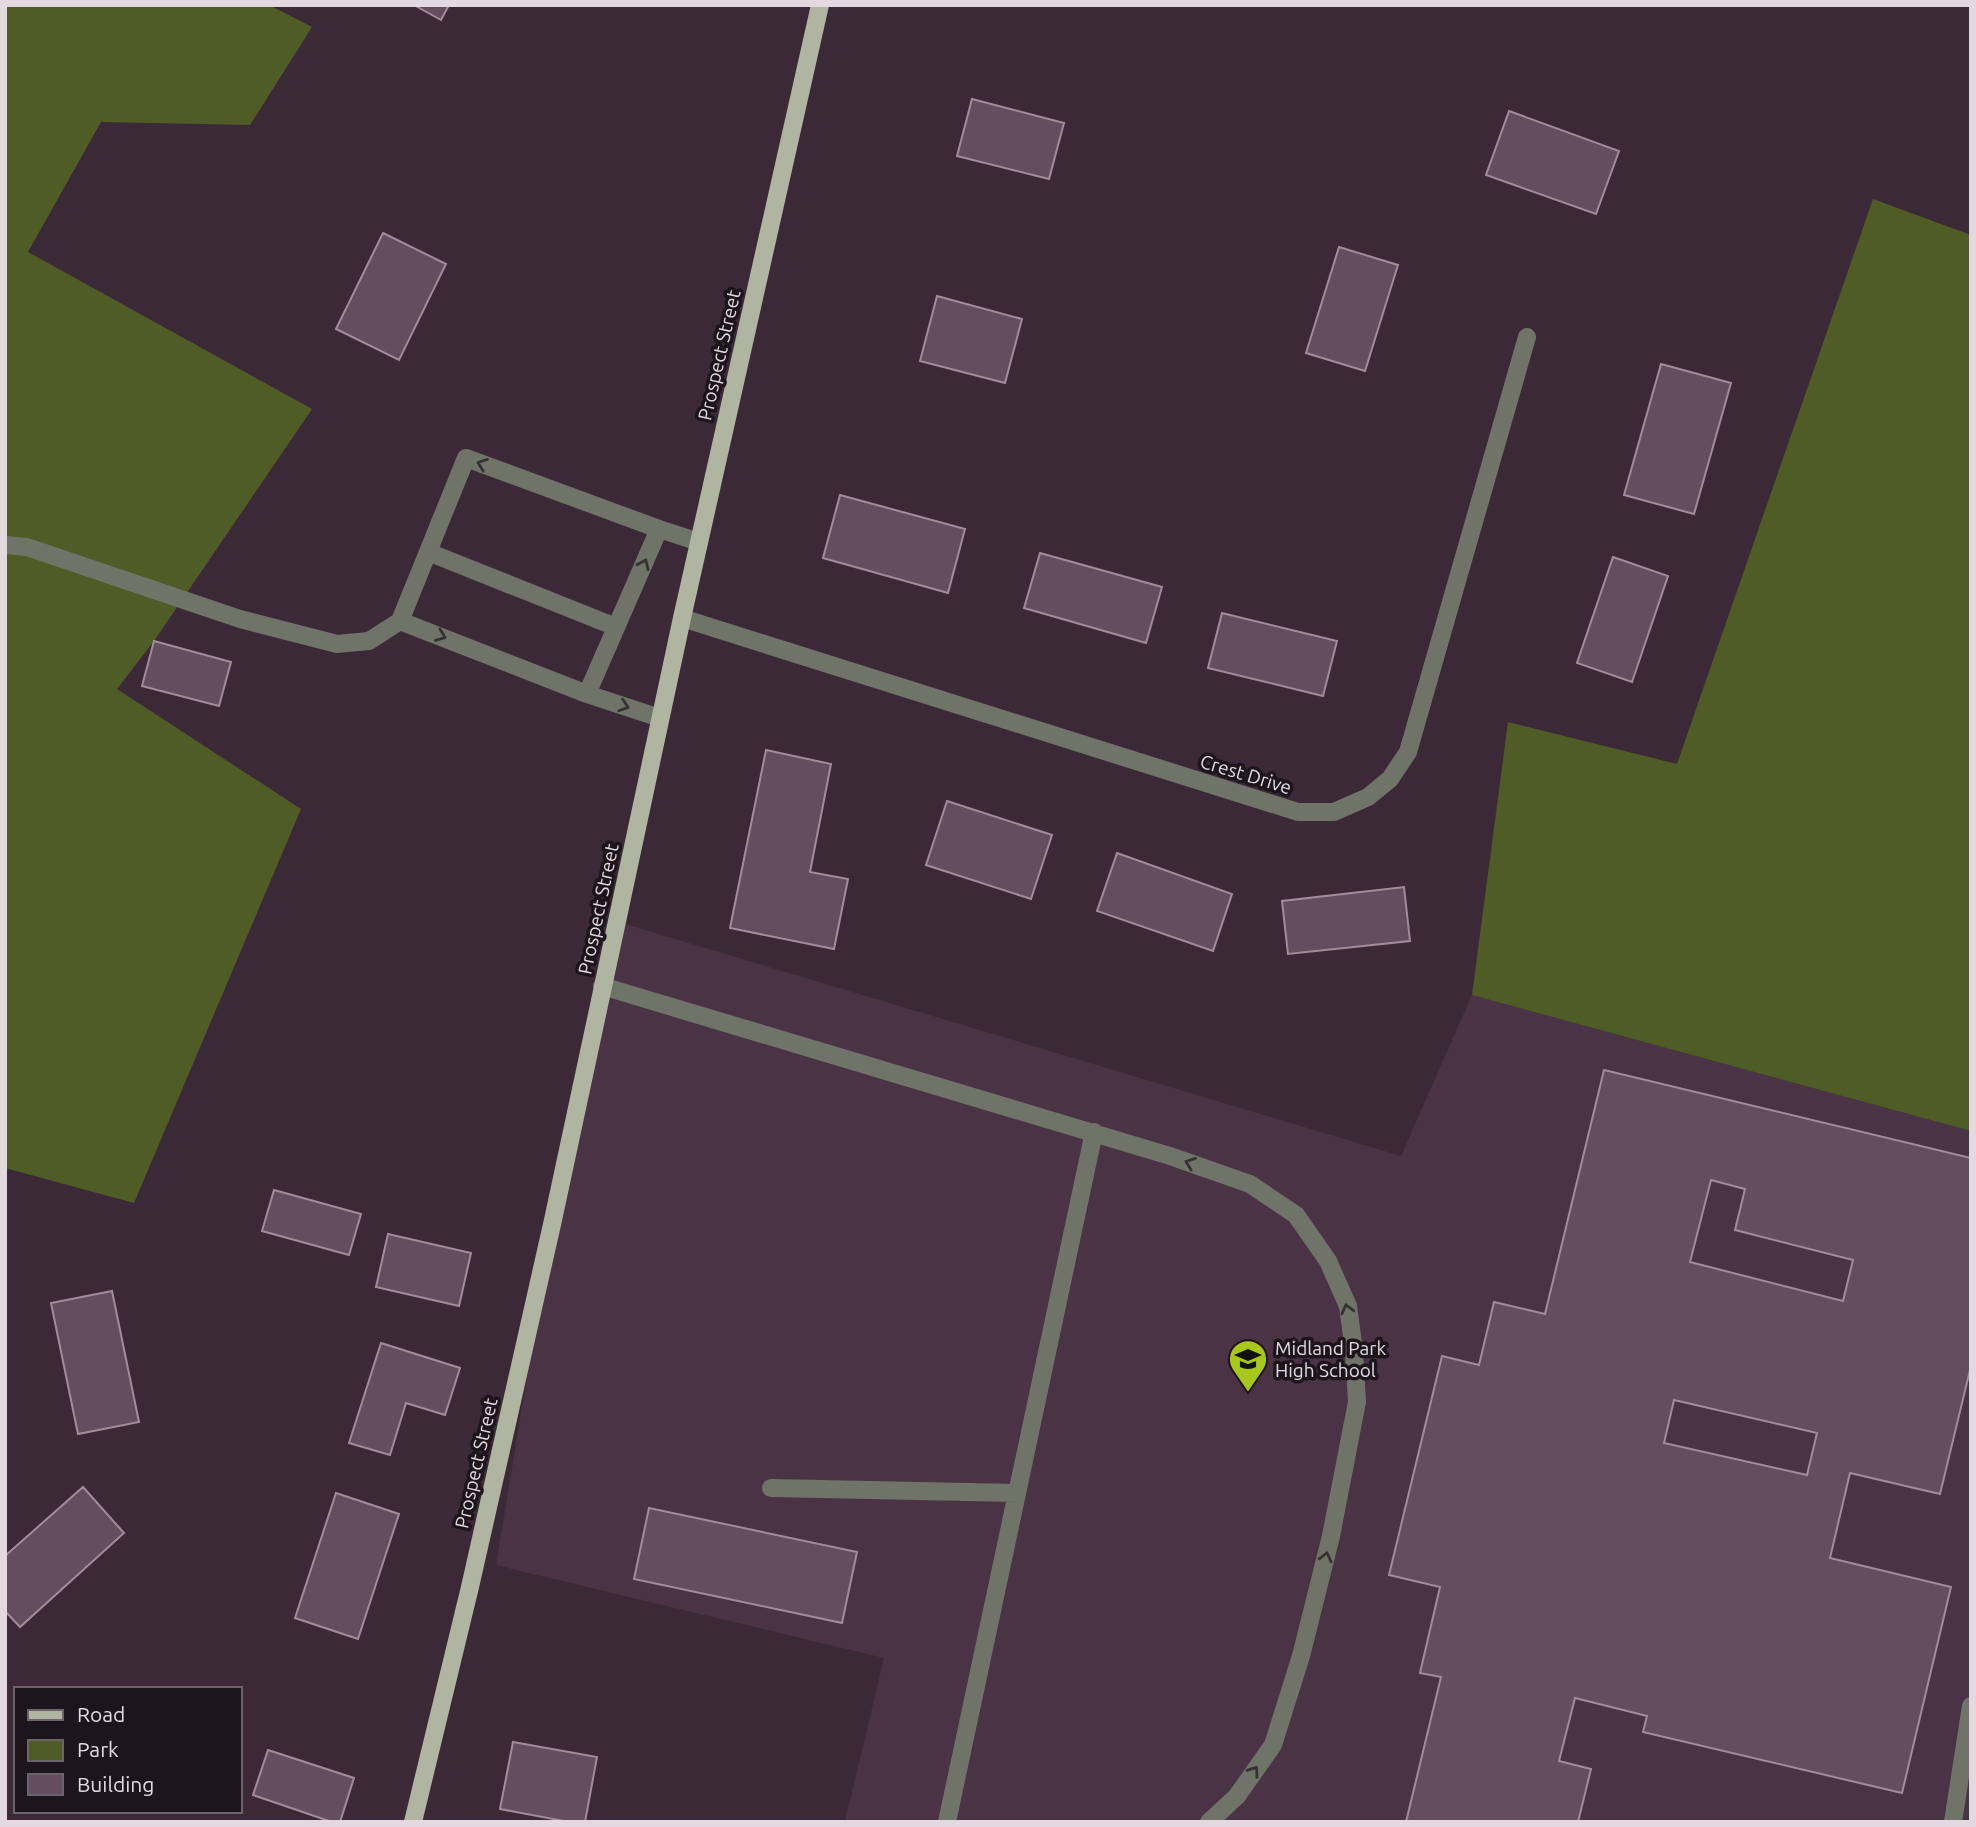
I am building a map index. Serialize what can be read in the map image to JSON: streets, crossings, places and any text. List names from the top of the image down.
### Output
{
  "streets": {
    "main road": ["Prospect Street"],
    "street": ["Crest Drive"]
  },
  "crossings": [
    ["Prospect Street", "Crest Drive"]
  ],
  "places": {
    "school or university": ["Midland Park High School"]
  },
  "legend": ["Road", "Park", "Building"]
}
